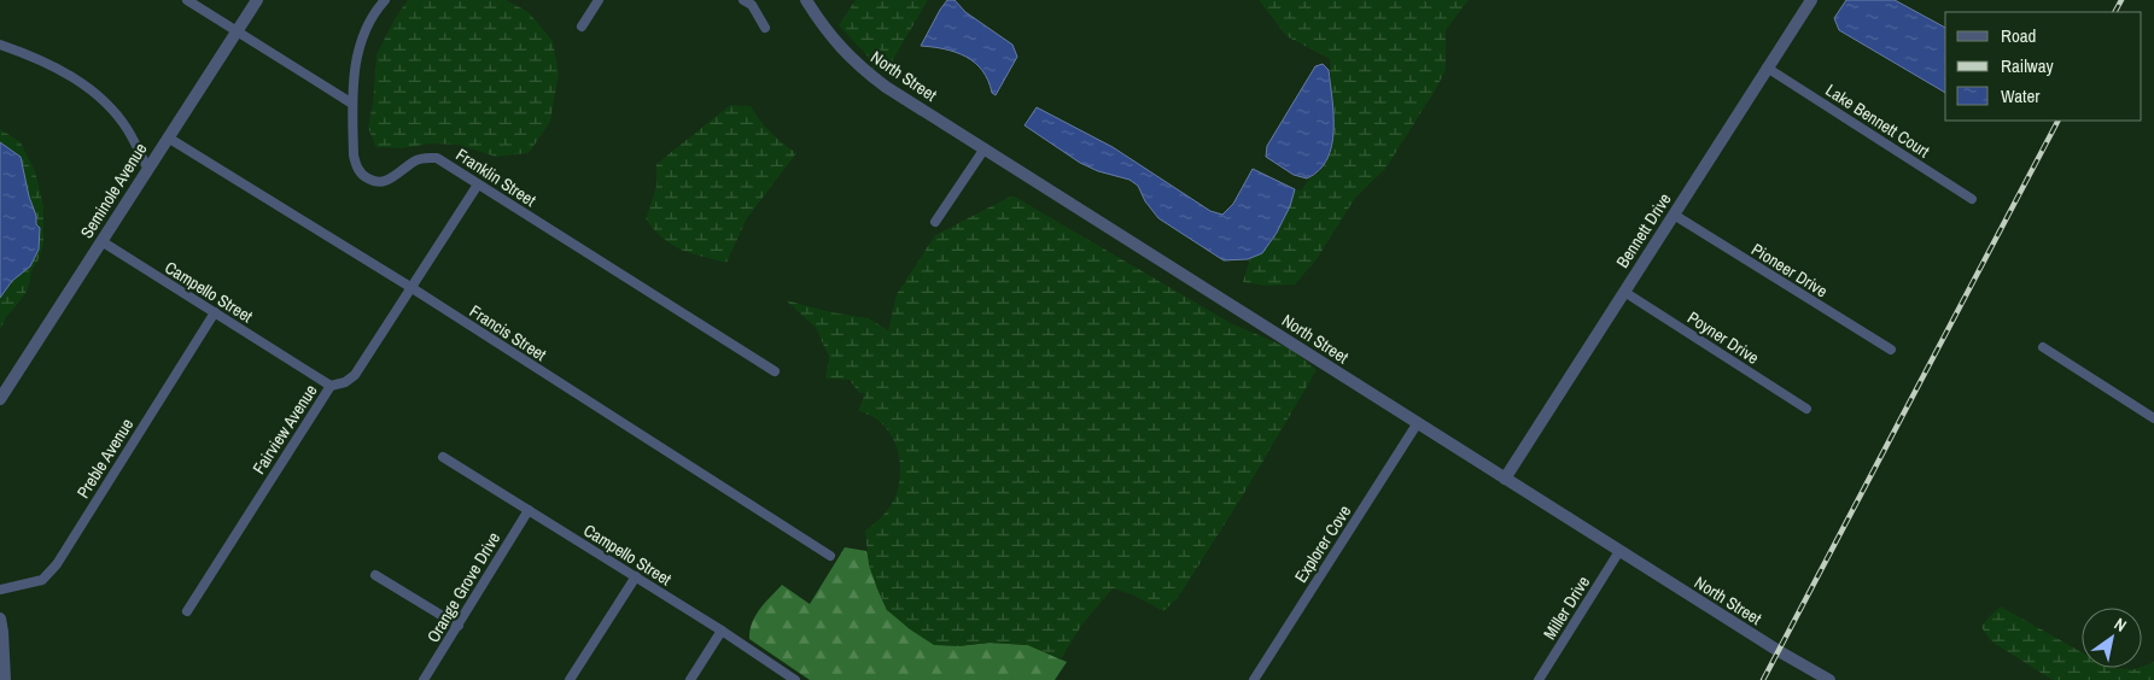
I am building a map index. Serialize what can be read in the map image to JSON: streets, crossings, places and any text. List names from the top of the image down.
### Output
{
  "streets": {
    "street": [
      "North Street",
      "Lake Bennett Court",
      "Franklin Street",
      "Seminole Avenue",
      "Bennett Drive",
      "Pioneer Drive",
      "Campello Street",
      "Francis Street",
      "Poyner Drive",
      "Fairview Avenue",
      "Preble Avenue",
      "Explorer Cove",
      "Orange Grove Drive",
      "Miller Drive"
    ]
  },
  "crossings": [
    ["North Street", "Bennett Drive"],
    ["North Street", "Explorer Cove"],
    ["North Street", "Miller Drive"],
    ["Lake Bennett Court", "Bennett Drive"],
    ["Franklin Street", "Fairview Avenue"],
    ["Seminole Avenue", "Campello Street"],
    ["Seminole Avenue", "Francis Street"],
    ["Bennett Drive", "Pioneer Drive"],
    ["Bennett Drive", "Poyner Drive"],
    ["Campello Street", "Fairview Avenue"],
    ["Campello Street", "Preble Avenue"],
    ["Campello Street", "Orange Grove Drive"],
    ["Francis Street", "Fairview Avenue"]
  ],
  "legend": ["Road", "Railway", "Water"],
  "north": "top right"
}
